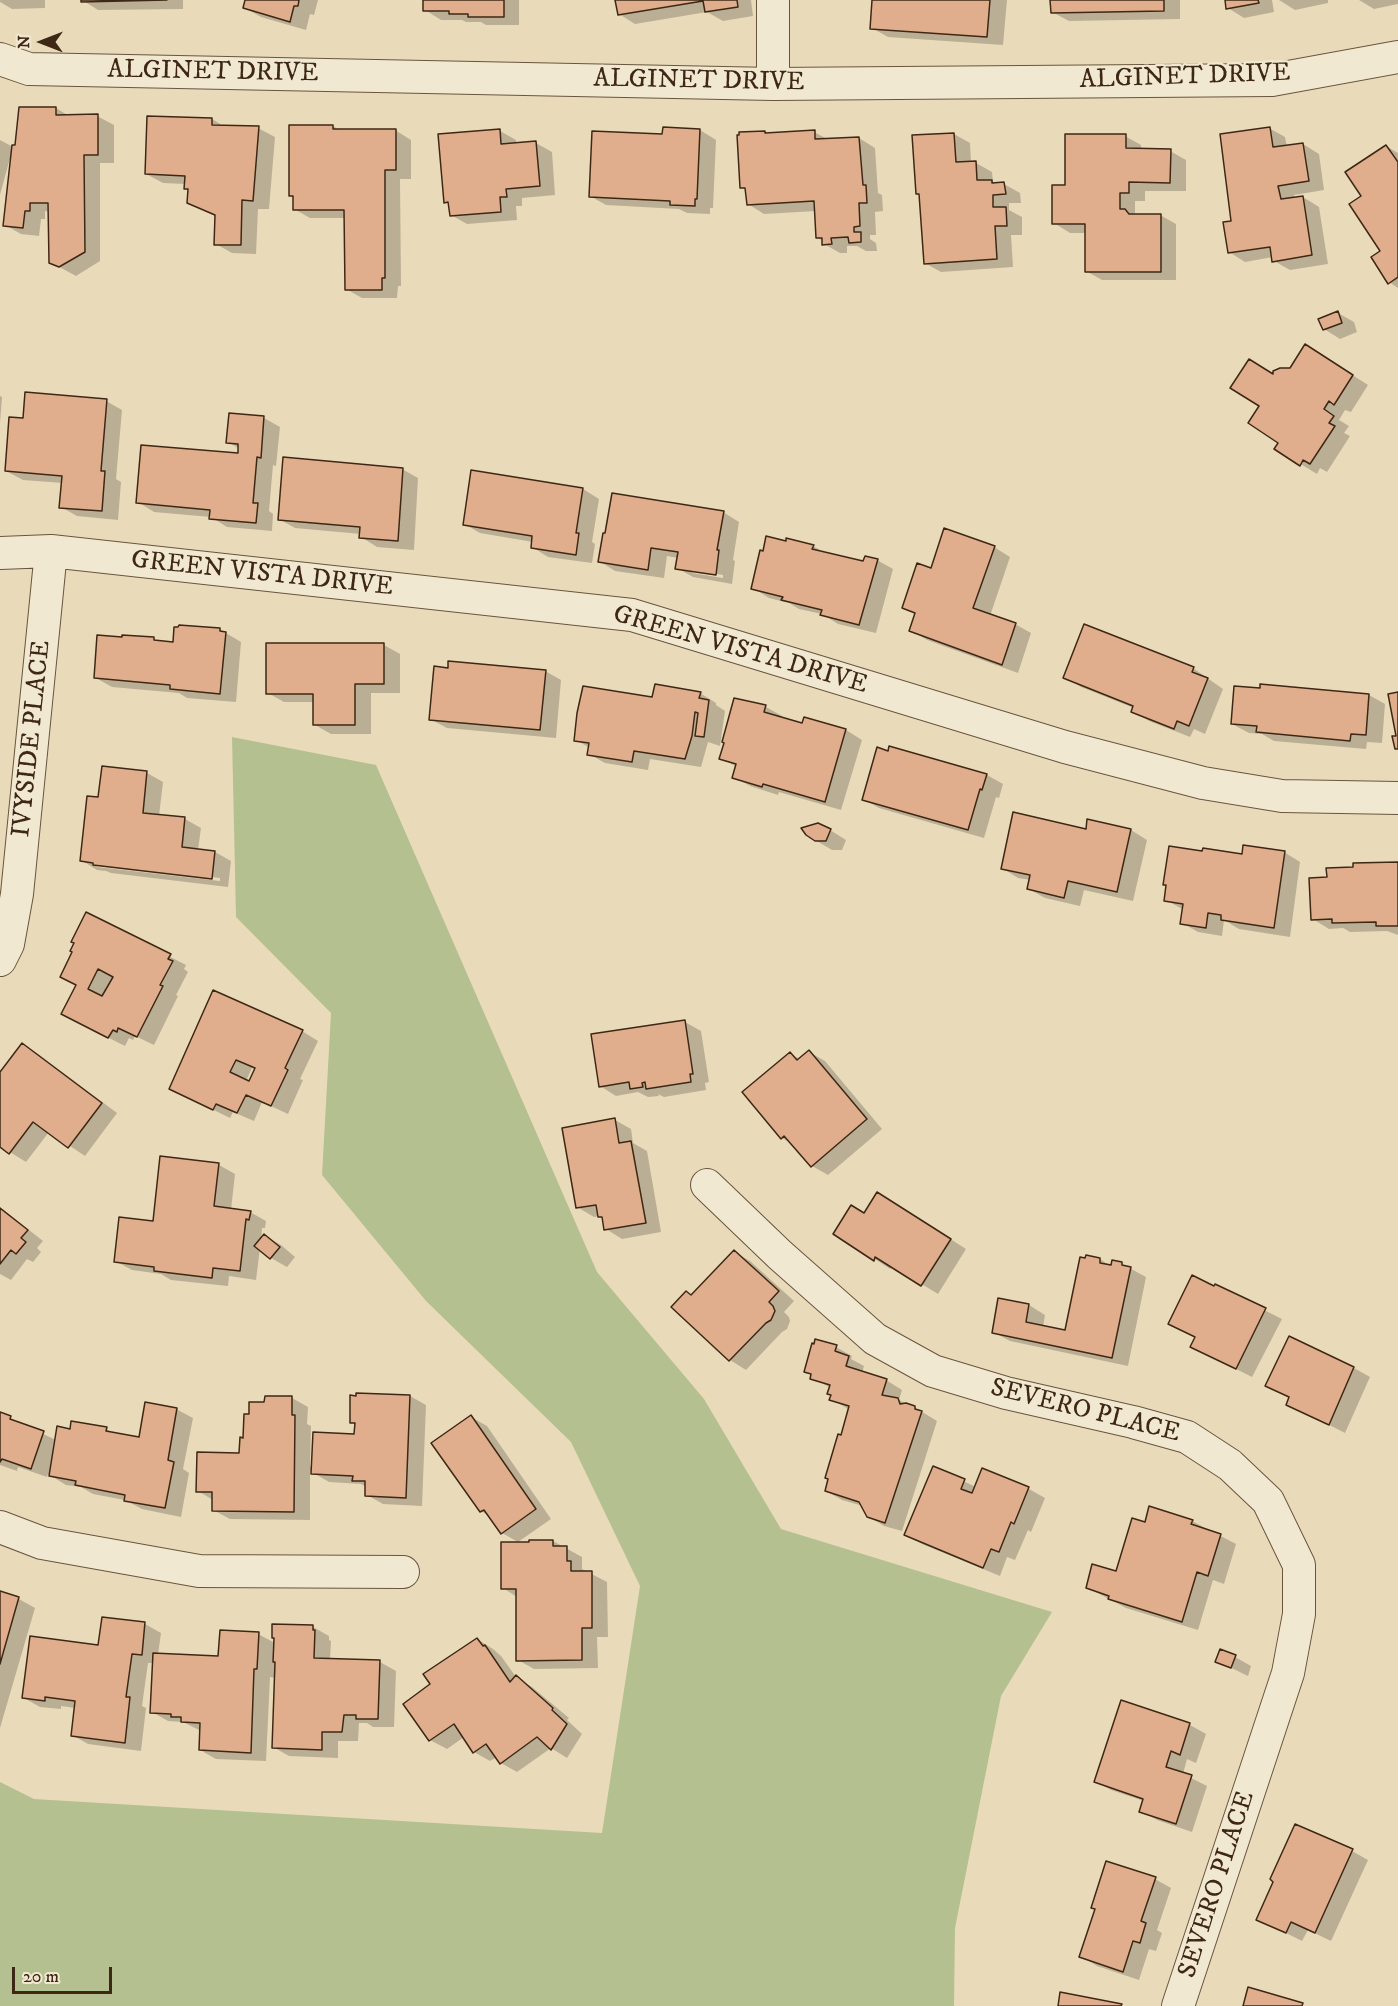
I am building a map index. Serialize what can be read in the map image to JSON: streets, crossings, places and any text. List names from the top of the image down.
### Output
{
  "streets": {
    "street": [
      "ALGINET DRIVE",
      "GREEN VISTA DRIVE",
      "IVYSIDE PLACE",
      "SEVERO PLACE"
    ]
  },
  "crossings": [
    ["GREEN VISTA DRIVE", "IVYSIDE PLACE"]
  ],
  "scale_bar": "20 m",
  "north": "left"
}
